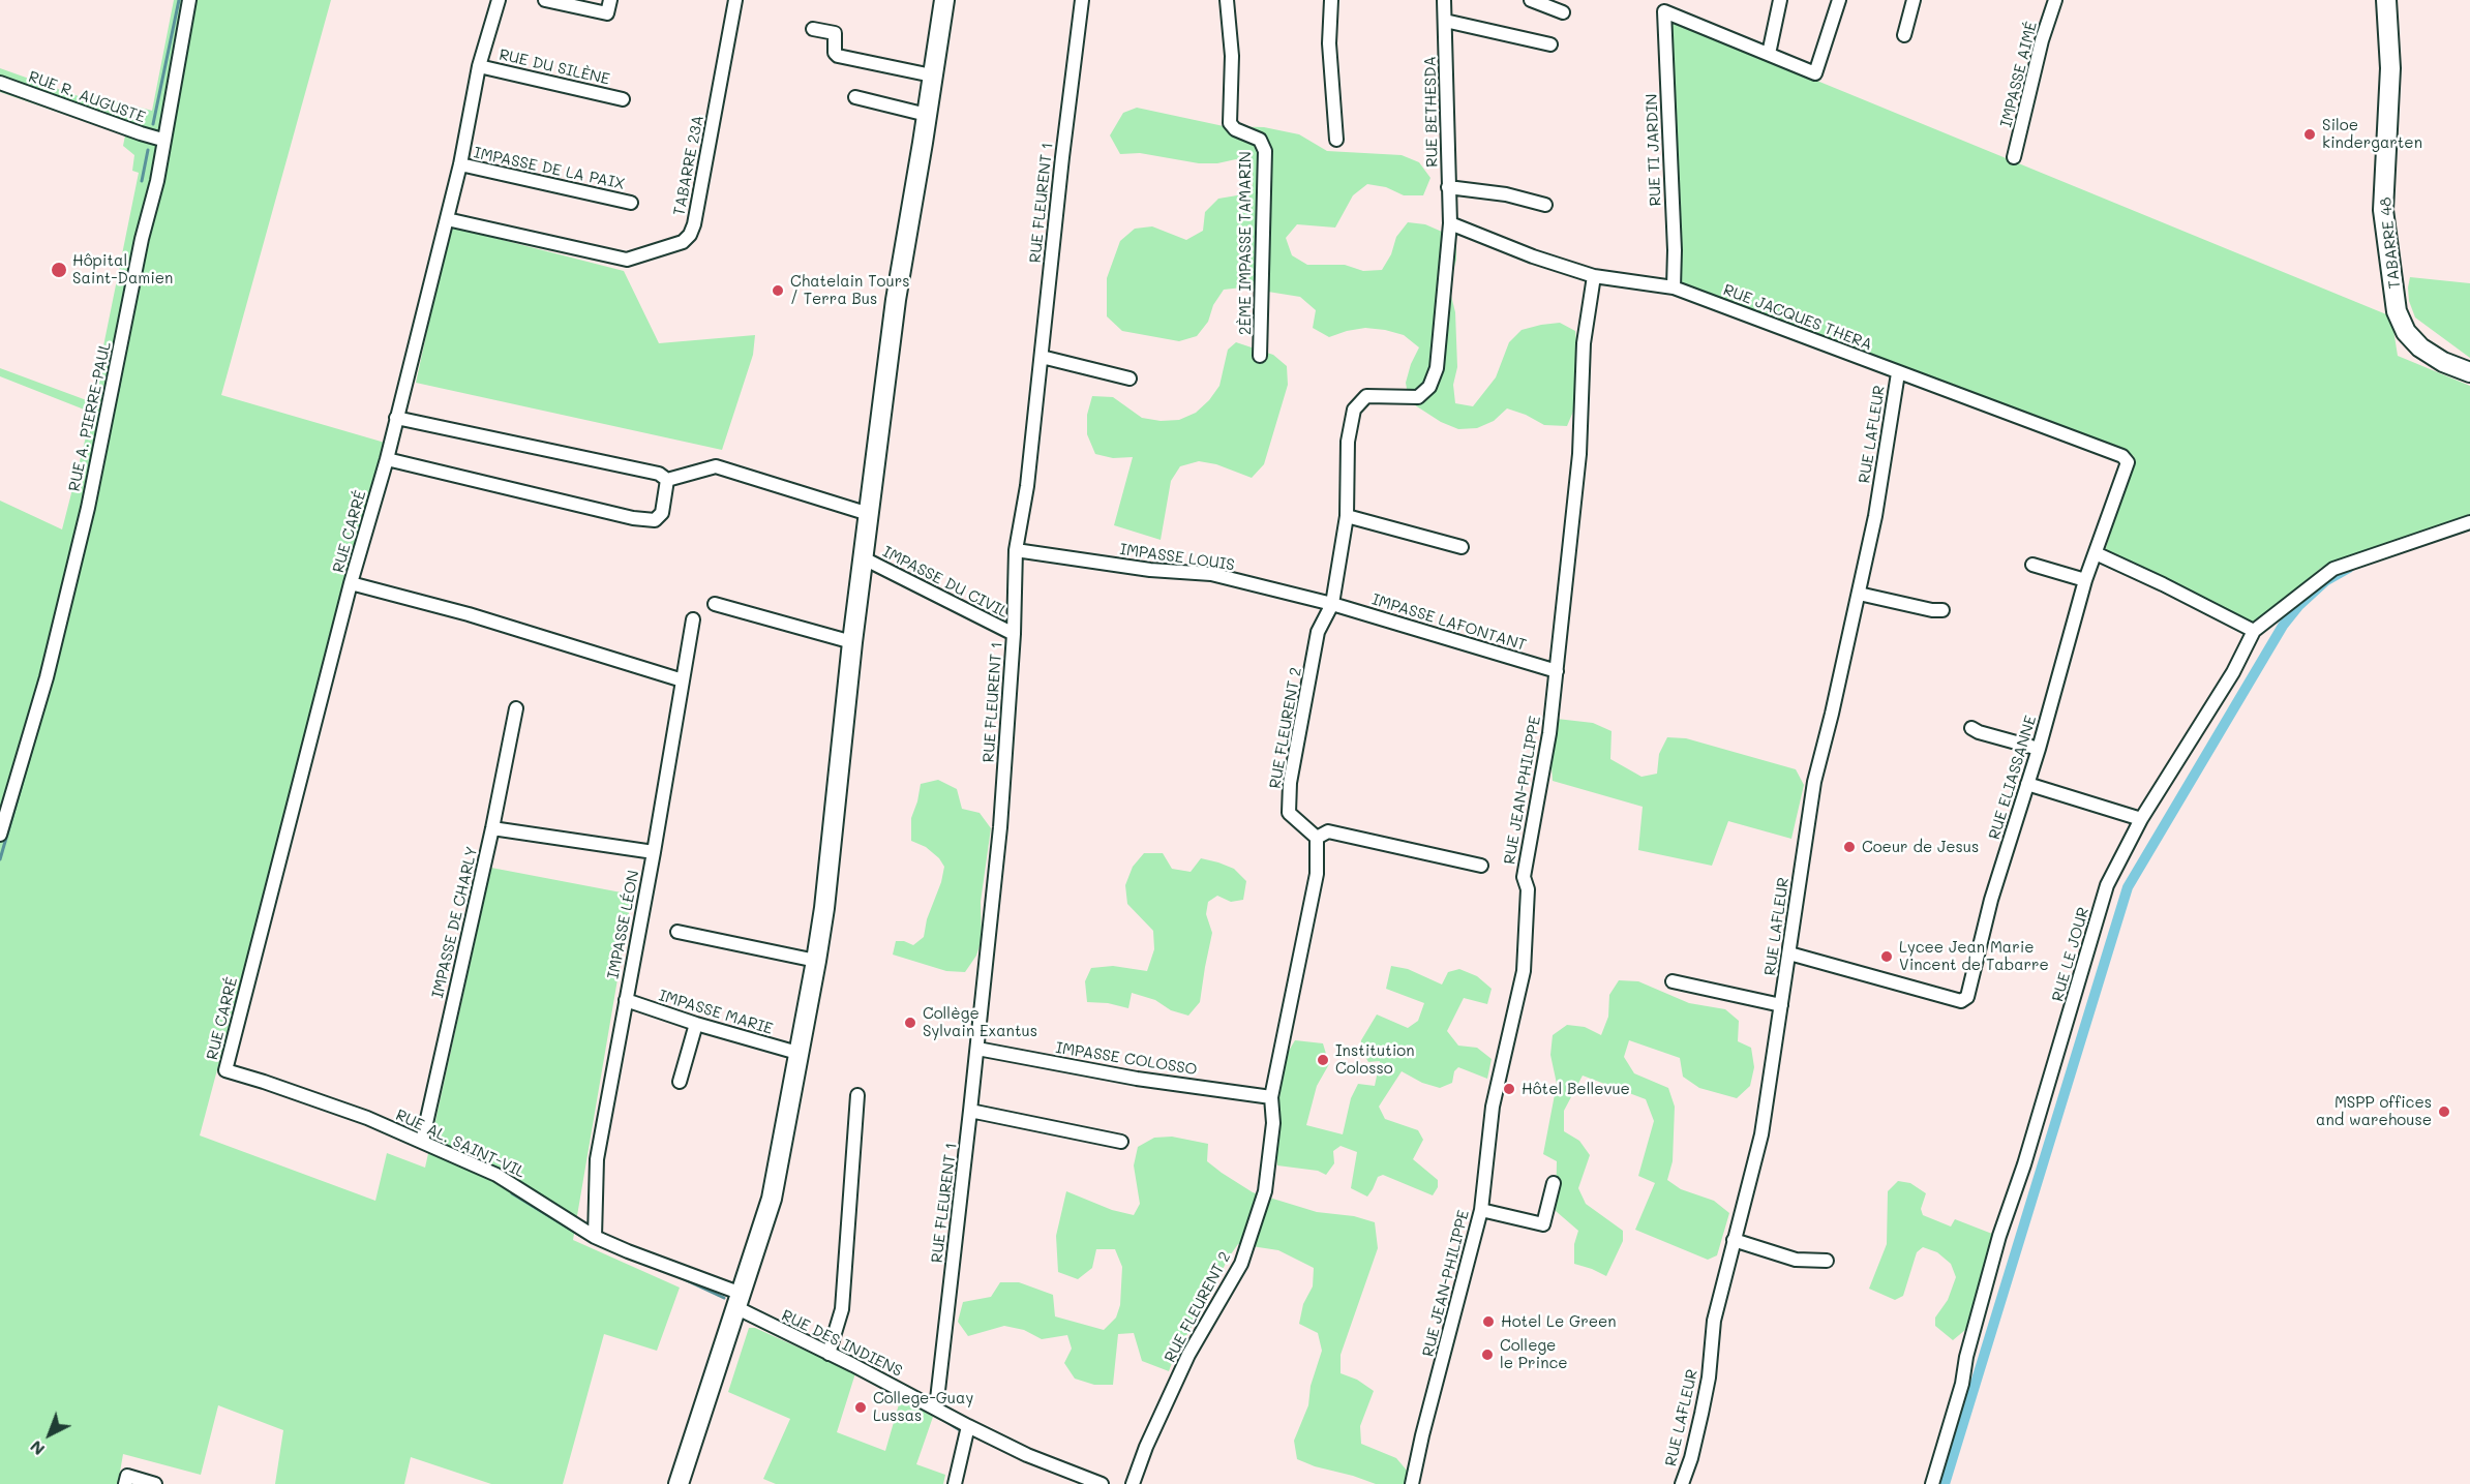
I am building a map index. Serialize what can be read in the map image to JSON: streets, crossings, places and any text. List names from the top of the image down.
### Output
{
  "streets": {
    "main road": ["TABARRE 48"],
    "street": [
      "RUE DU SILÈNE",
      "IMPASSE AIMÉ",
      "RUE R. AUGUSTE",
      "RUE BETHESDA",
      "RUE TI JARDIN",
      "TABARRE 23A",
      "IMPASSE DE LA PAIX",
      "RUE FLEURENT 1",
      "2ÈME IMPASSE TAMARIN",
      "RUE JACQUES THERA",
      "RUE A. PIERRE-PAUL",
      "RUE LAFLEUR",
      "RUE CARRÉ",
      "IMPASSE LOUIS",
      "IMPASSE DU CIVIL",
      "IMPASSE LAFONTANT",
      "RUE FLEURENT 2",
      "RUE ELIASSANNE",
      "RUE JEAN-PHILIPPE",
      "IMPASSE DE CHARLY",
      "IMPASSE LÉON",
      "RUE LE JOUR",
      "IMPASSE MARIE",
      "IMPASSE COLOSSO",
      "RUE AL. SAINT-VIL",
      "RUE DES INDIENS"
    ]
  },
  "crossings": [
    ["RUE DU SILÈNE", "RUE CARRÉ"],
    ["RUE R. AUGUSTE", "RUE A. PIERRE-PAUL"],
    ["RUE BETHESDA", "RUE JACQUES THERA"],
    ["RUE BETHESDA", "RUE FLEURENT 2"],
    ["RUE TI JARDIN", "RUE JACQUES THERA"],
    ["TABARRE 23A", "RUE CARRÉ"],
    ["IMPASSE DE LA PAIX", "RUE CARRÉ"],
    ["RUE FLEURENT 1", "IMPASSE LOUIS"],
    ["RUE FLEURENT 1", "IMPASSE DU CIVIL"],
    ["RUE FLEURENT 1", "IMPASSE COLOSSO"],
    ["RUE FLEURENT 1", "RUE DES INDIENS"],
    ["RUE JACQUES THERA", "RUE LAFLEUR"],
    ["RUE JACQUES THERA", "RUE FLEURENT 2"],
    ["RUE JACQUES THERA", "RUE ELIASSANNE"],
    ["RUE JACQUES THERA", "RUE JEAN-PHILIPPE"],
    ["RUE LAFLEUR", "RUE ELIASSANNE"],
    ["RUE CARRÉ", "RUE AL. SAINT-VIL"],
    ["IMPASSE LOUIS", "IMPASSE LAFONTANT"],
    ["IMPASSE LOUIS", "RUE FLEURENT 2"],
    ["IMPASSE LAFONTANT", "RUE FLEURENT 2"],
    ["IMPASSE LAFONTANT", "RUE JEAN-PHILIPPE"],
    ["RUE FLEURENT 2", "IMPASSE COLOSSO"],
    ["IMPASSE DE CHARLY", "RUE AL. SAINT-VIL"],
    ["IMPASSE LÉON", "IMPASSE MARIE"],
    ["IMPASSE LÉON", "RUE AL. SAINT-VIL"],
    ["RUE AL. SAINT-VIL", "RUE DES INDIENS"]
  ],
  "places": [
    "Siloe kindergarten",
    "Hôpital Saint-Damien",
    "Chatelain Tours / Terra Bus",
    "Coeur de Jesus",
    "Lycee Jean Marie Vincent de Tabarre",
    "Collège Sylvain Exantus",
    "Institution Colosso",
    "Hôtel Bellevue",
    "MSPP offices and warehouse",
    "Hotel Le Green",
    "College le Prince",
    "College-Guay Lussas"
  ],
  "north": "bottom left"
}
